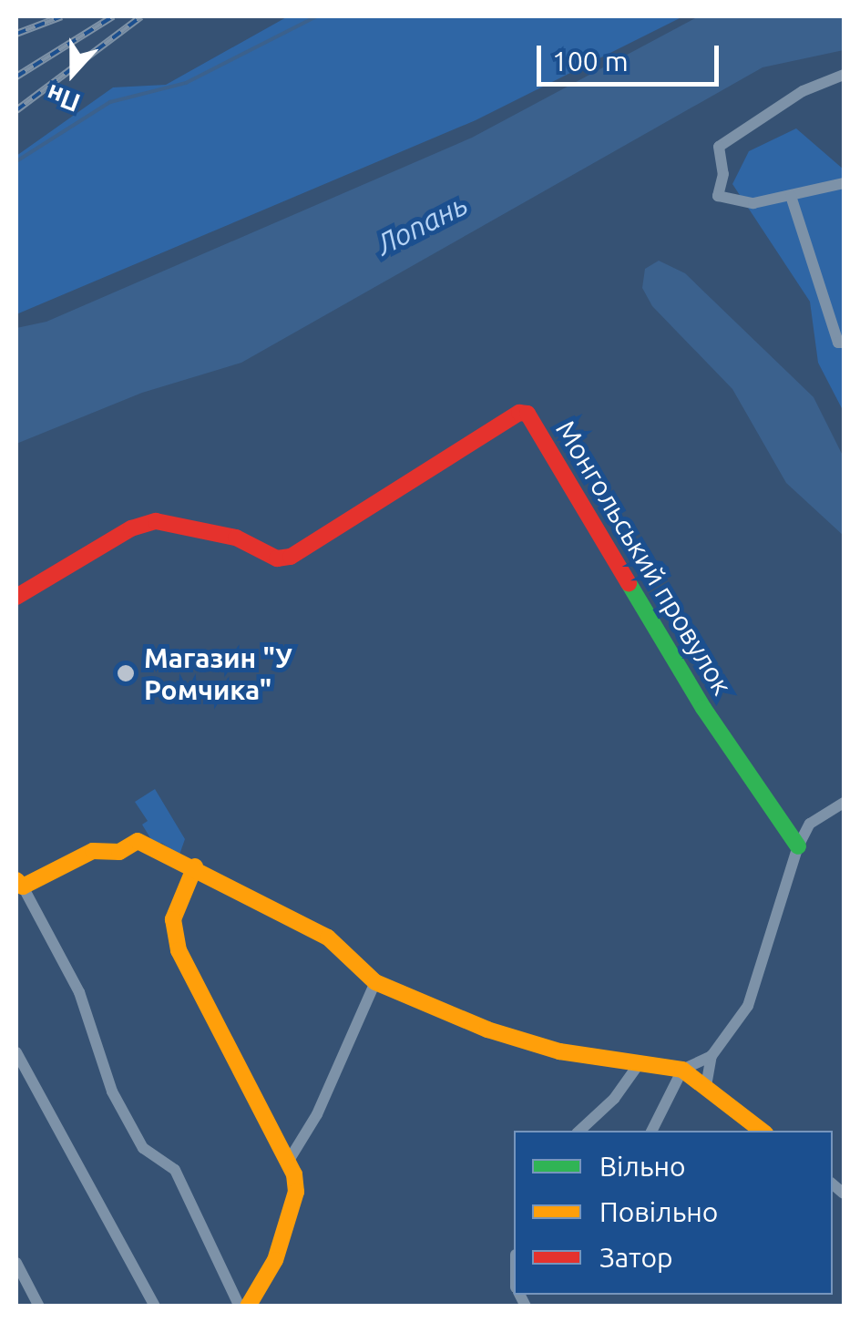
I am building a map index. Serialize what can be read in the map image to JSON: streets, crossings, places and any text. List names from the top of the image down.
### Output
{
  "streets": {
    "street": ["Монгольський провулок"]
  },
  "water": ["Лопань"],
  "places": ["Магазин \"У Ромчика\""],
  "legend": ["Вільно", "Повільно", "Затор"],
  "scale_bar": "100 m",
  "north": "bottom"
}
